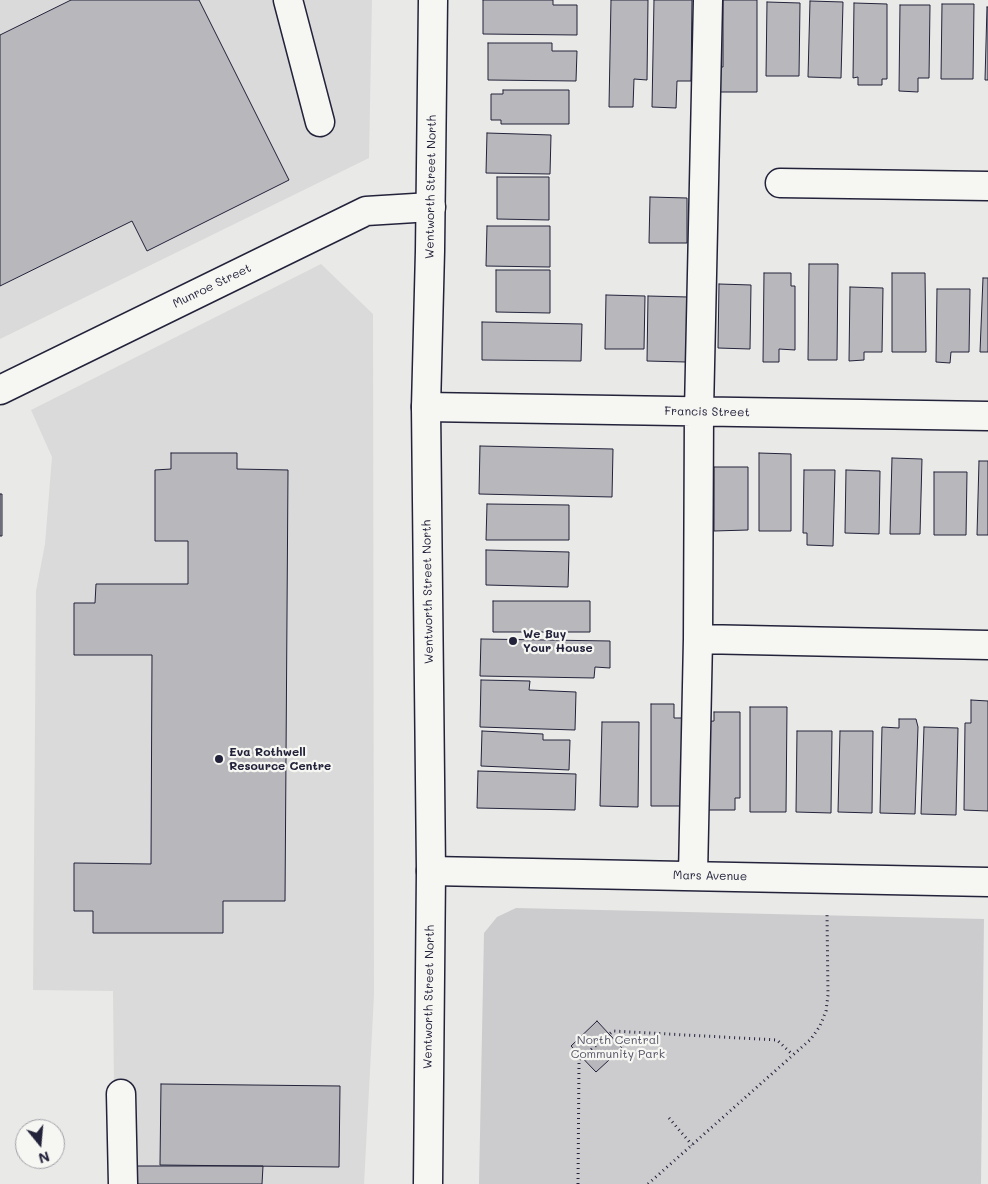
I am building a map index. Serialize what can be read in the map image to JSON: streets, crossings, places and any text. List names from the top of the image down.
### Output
{
  "streets": {
    "street": [
      "Wentworth Street North",
      "Munroe Street",
      "Francis Street",
      "Mars Avenue"
    ]
  },
  "crossings": [
    ["Wentworth Street North", "Munroe Street"],
    ["Wentworth Street North", "Francis Street"],
    ["Wentworth Street North", "Mars Avenue"]
  ],
  "parks": ["North Central Community Park"],
  "places": ["We Buy Your House", "Eva Rothwell Resource Centre"],
  "north": "bottom"
}
